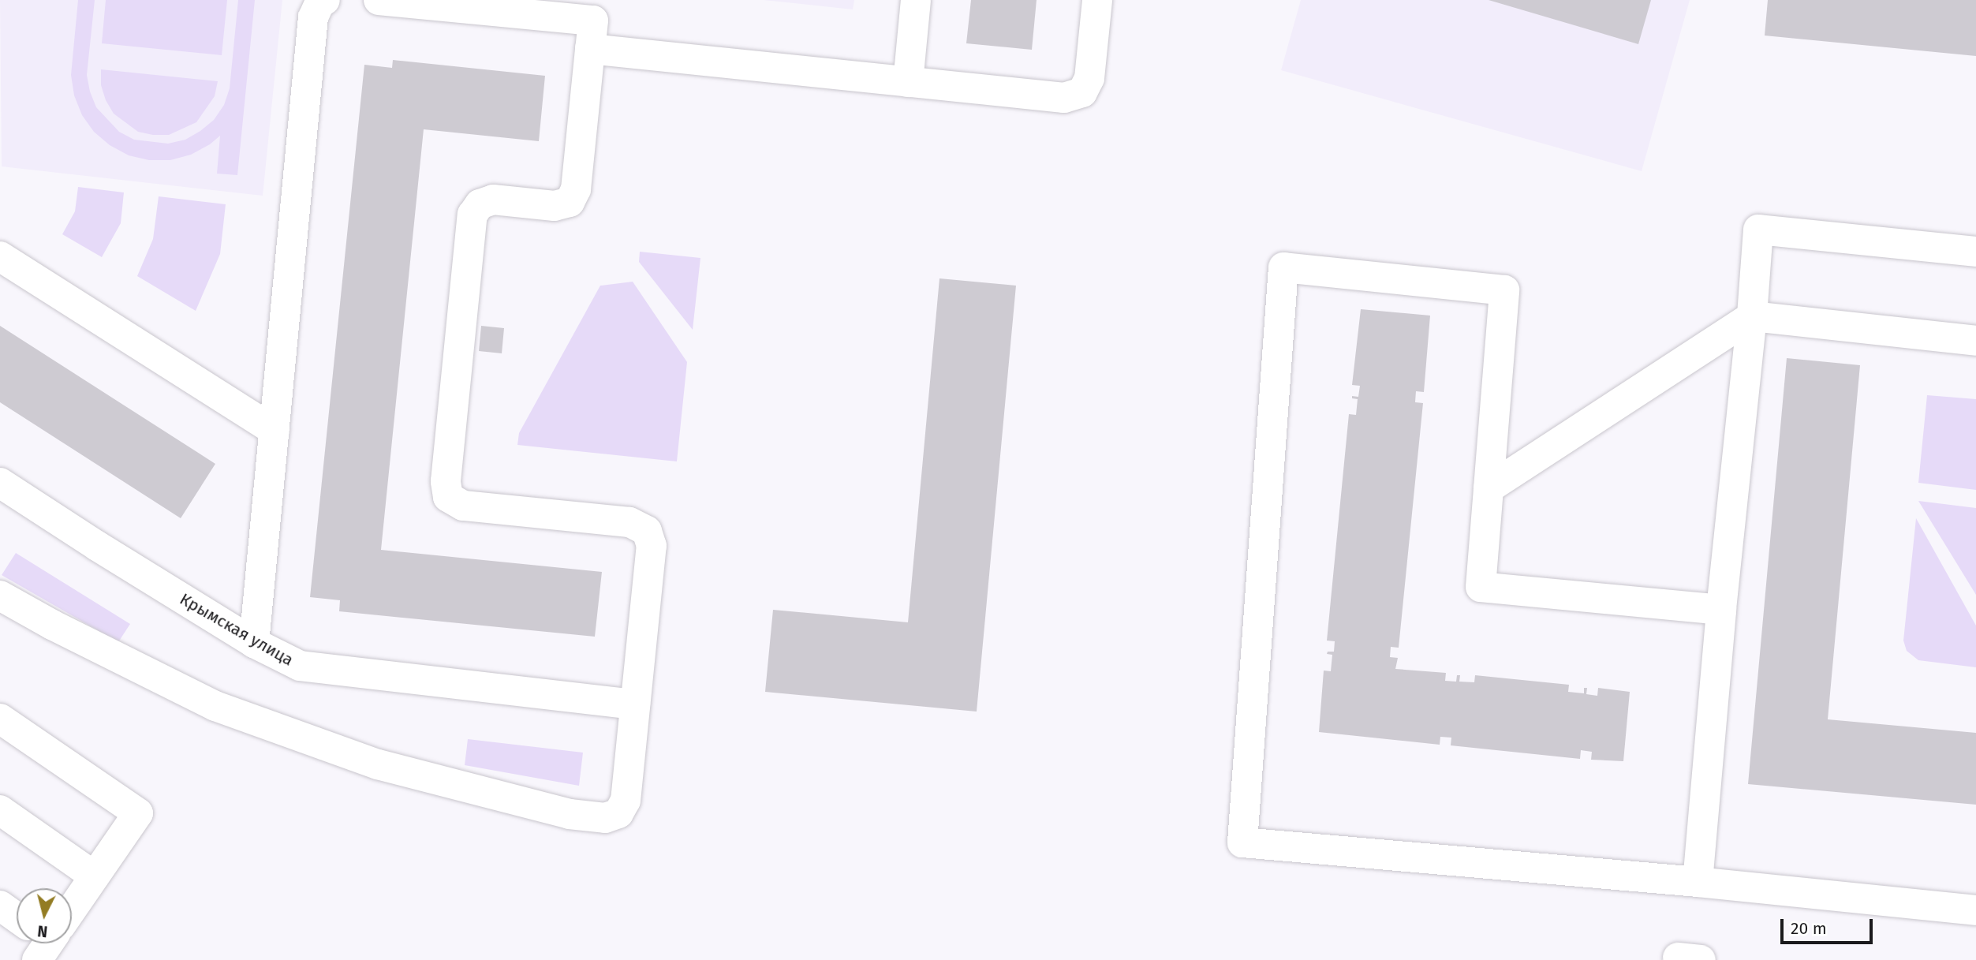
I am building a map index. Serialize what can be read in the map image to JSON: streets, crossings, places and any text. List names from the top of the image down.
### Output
{
  "streets": {
    "street": ["Крымская улица"]
  },
  "scale_bar": "20 m",
  "north": "bottom"
}
